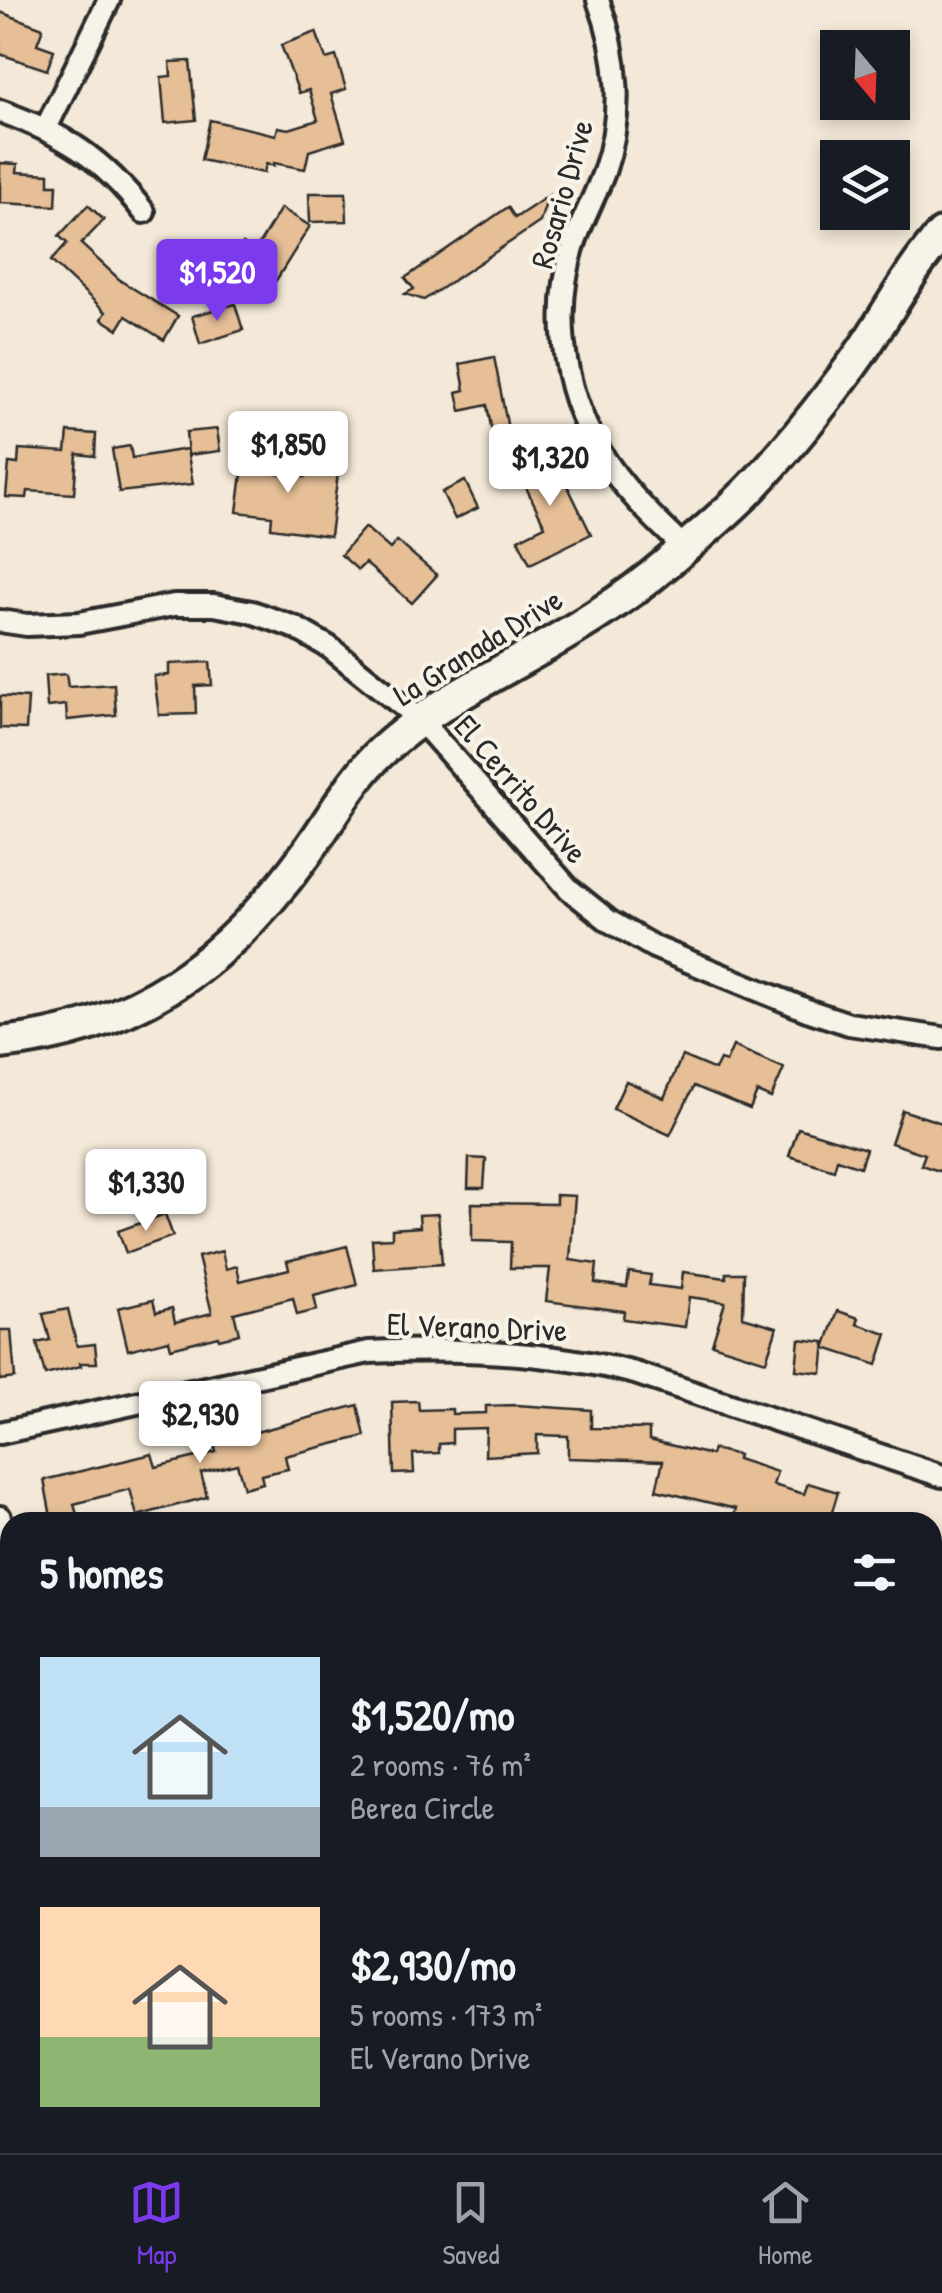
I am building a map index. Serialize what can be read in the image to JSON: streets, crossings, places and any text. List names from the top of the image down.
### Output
{
  "streets": {
    "street": [
      "Rosario Drive",
      "La Granada Drive",
      "El Cerrito Drive",
      "El Verano Drive"
    ]
  },
  "crossings": [
    ["Rosario Drive", "La Granada Drive"],
    ["La Granada Drive", "El Cerrito Drive"]
  ],
  "north": "bottom",
  "page": {
    "price": [
      "$1,520",
      "$1,850",
      "$1,320",
      "$1,330",
      "$2,930"
    ],
    "heading": "5 homes",
    "list": [
      {
        "name": "$1,520/mo",
        "note": "2 rooms · 76 m² · Berea Circle"
      },
      {
        "name": "$2,930/mo",
        "note": "5 rooms · 173 m² · El Verano Drive"
      }
    ],
    "tabs": ["Map", "Saved", "Home"]
  }
}
